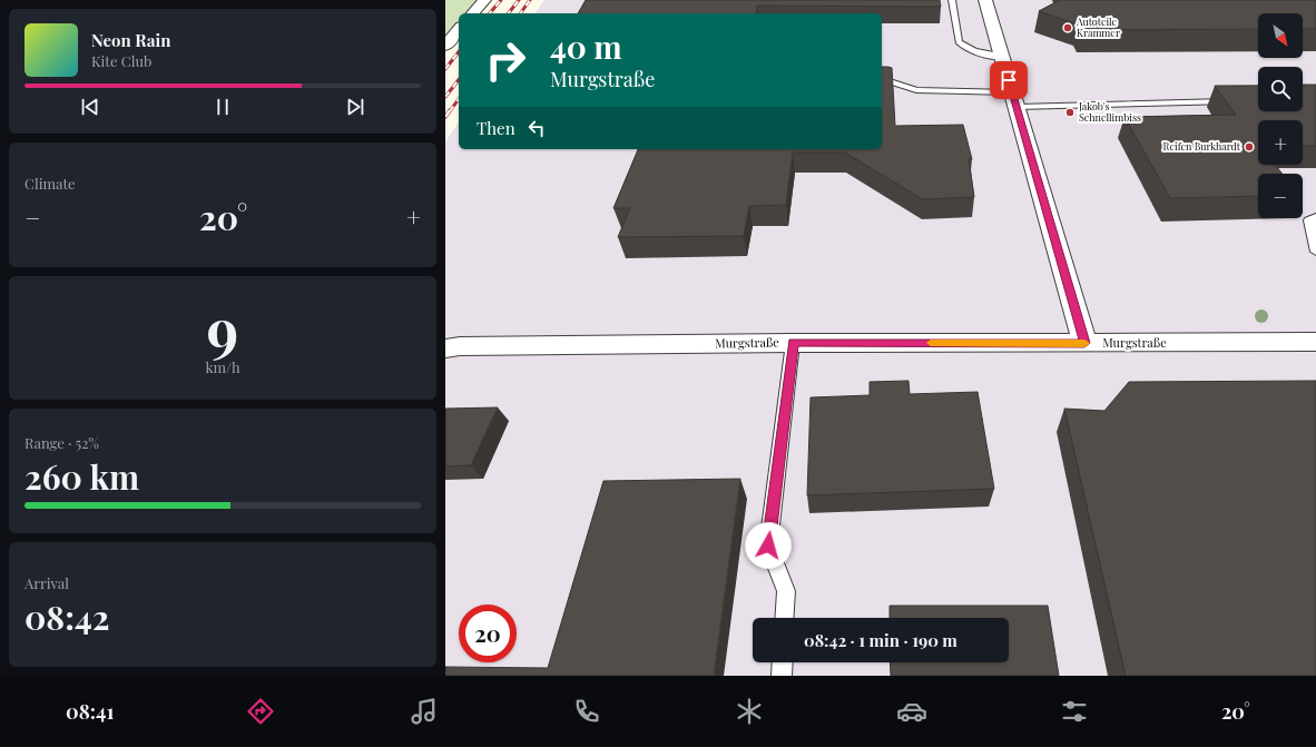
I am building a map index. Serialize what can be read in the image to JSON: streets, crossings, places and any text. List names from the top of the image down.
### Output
{
  "streets": {
    "street": ["Murgstraße"]
  },
  "places": ["Autoteile Krammer", "Jakob's Schnellimbiss", "Reifen Burkhardt"],
  "north": "bottom right",
  "page": {
    "map_buttons": ["+", "−"],
    "turn": ["40 m", "Murgstraße"],
    "song": ["Neon Rain", "Kite Club"],
    "then": "Then",
    "tile": [
      "Climate",
      ["9", "km/h"],
      ["Range · 52%", "260 km"],
      ["Arrival", "08:42"]
    ],
    "heat": ["−", "20°", "+"],
    "limit": "20",
    "trip": "08:42 · 1 min · 190 m",
    "tabs": ["08:41", "20°"]
  }
}
